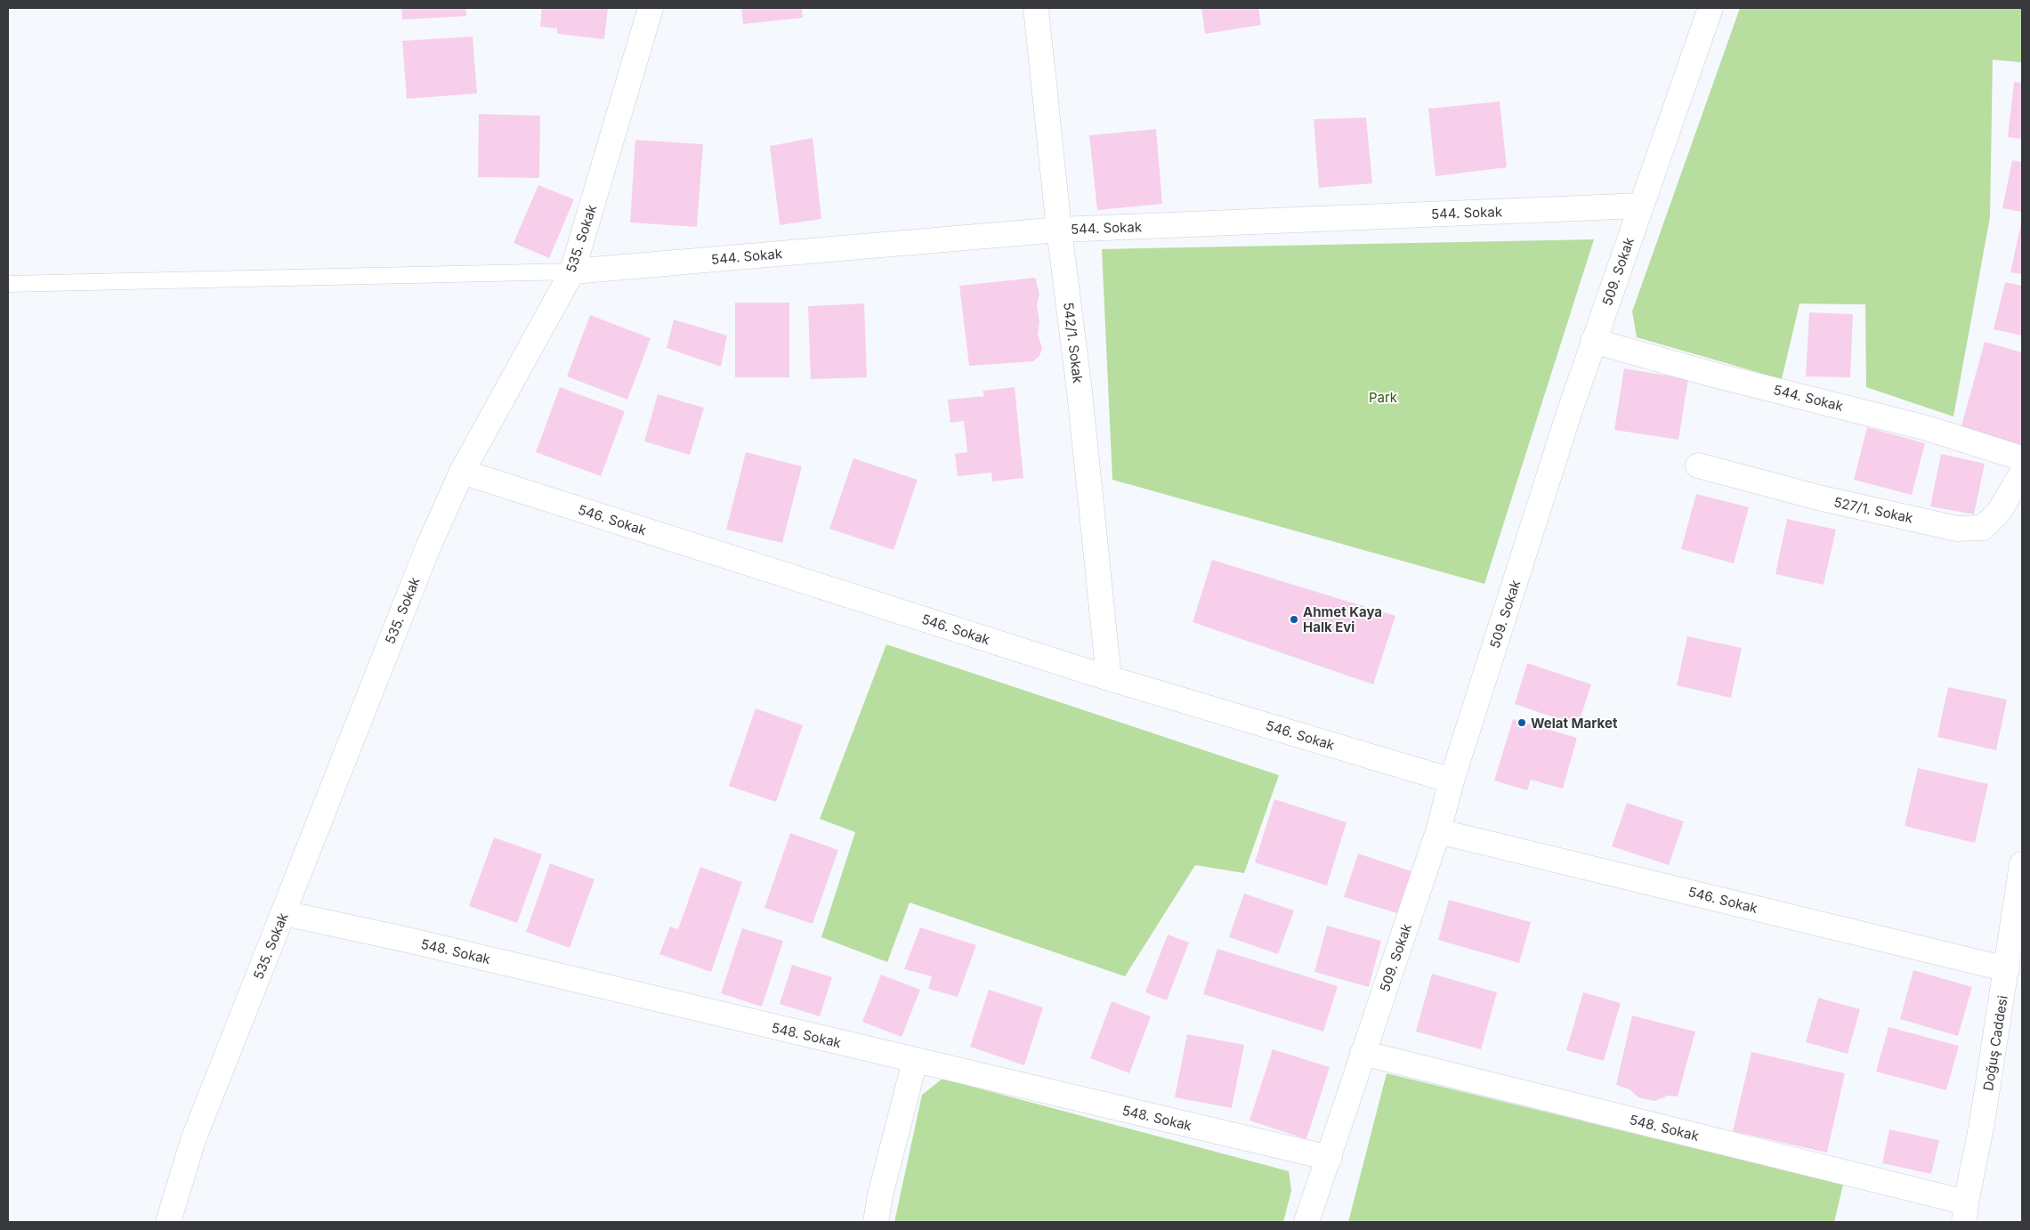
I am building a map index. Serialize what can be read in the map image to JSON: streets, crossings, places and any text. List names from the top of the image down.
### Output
{
  "streets": {
    "street": [
      "544. Sokak",
      "535. Sokak",
      "509. Sokak",
      "542/1. Sokak",
      "527/1. Sokak",
      "546. Sokak",
      "548. Sokak",
      "Doğuş Caddesi"
    ]
  },
  "crossings": [
    ["544. Sokak", "535. Sokak"],
    ["544. Sokak", "509. Sokak"],
    ["544. Sokak", "542/1. Sokak"],
    ["535. Sokak", "546. Sokak"],
    ["535. Sokak", "548. Sokak"],
    ["509. Sokak", "546. Sokak"],
    ["509. Sokak", "548. Sokak"],
    ["542/1. Sokak", "546. Sokak"],
    ["546. Sokak", "Doğuş Caddesi"],
    ["548. Sokak", "Doğuş Caddesi"]
  ],
  "parks": ["Park"],
  "places": ["Ahmet Kaya Halk Evi", "Welat Market"]
}
